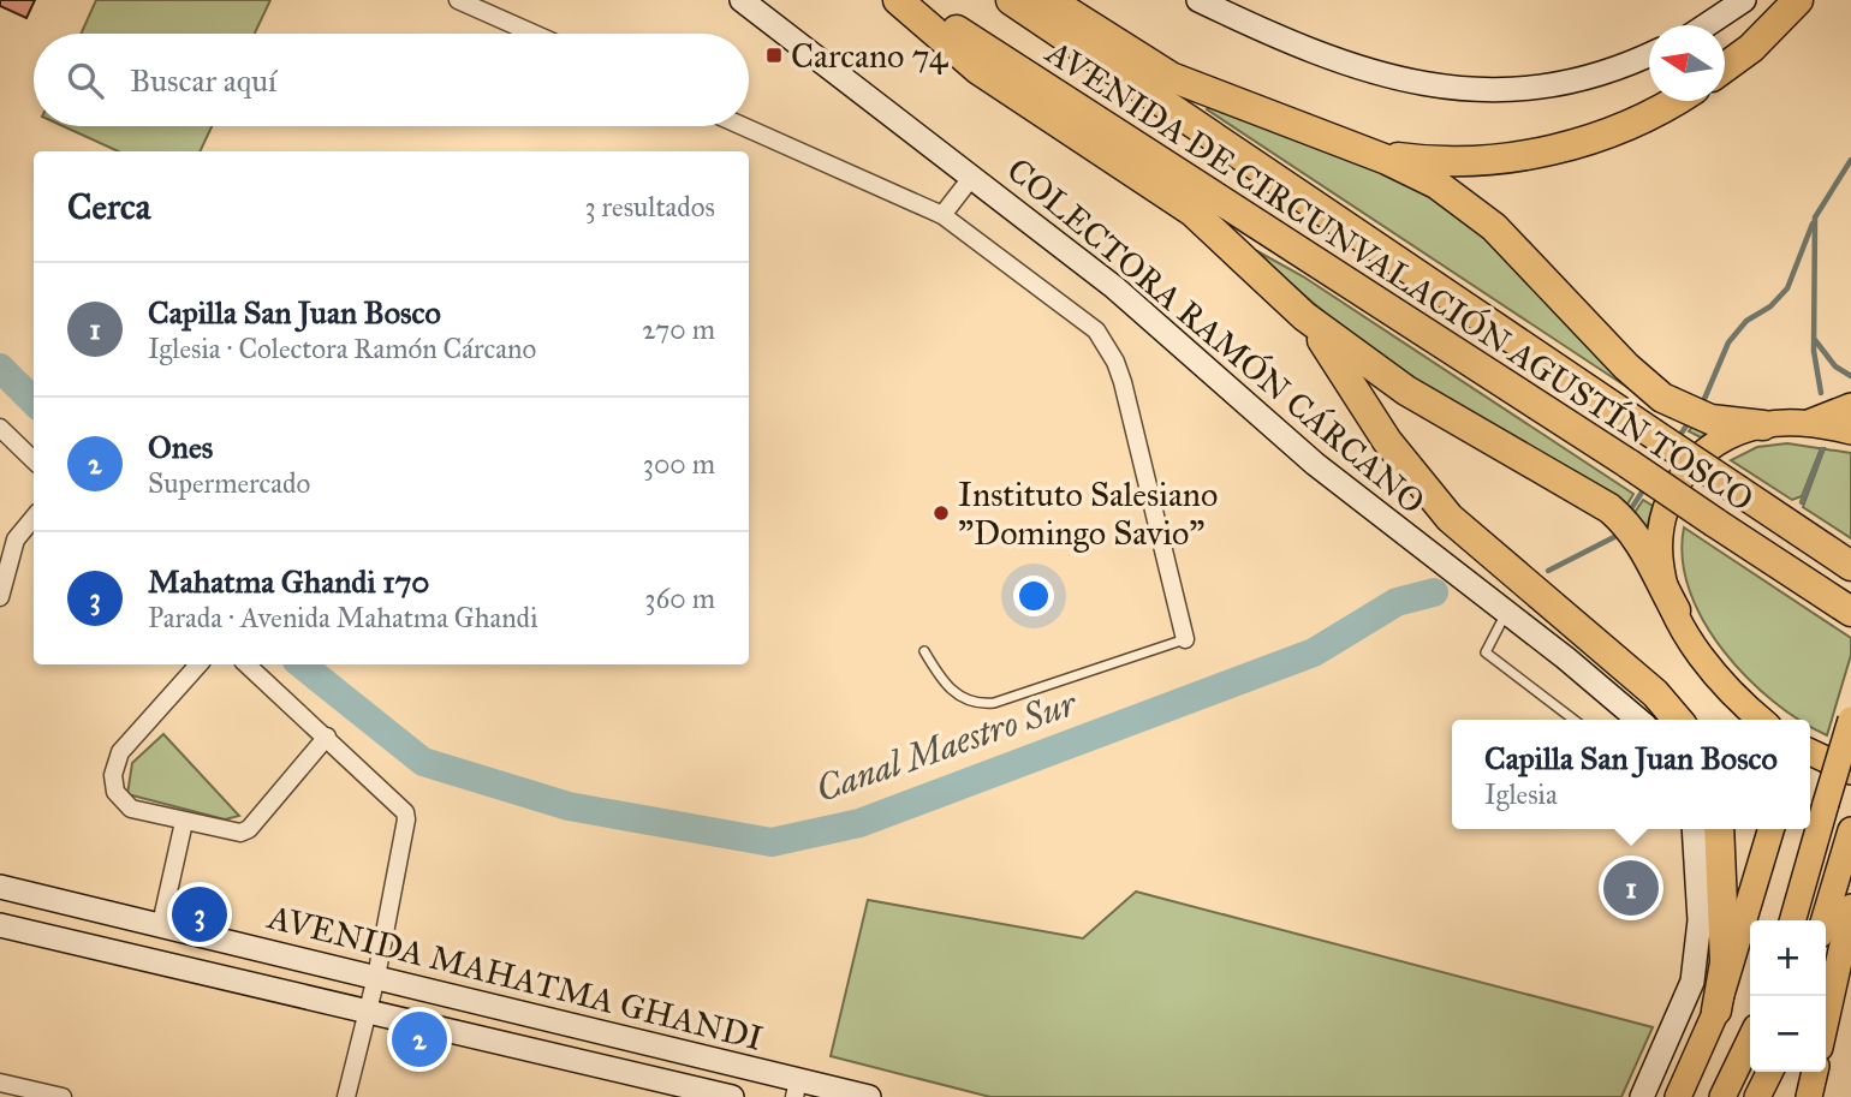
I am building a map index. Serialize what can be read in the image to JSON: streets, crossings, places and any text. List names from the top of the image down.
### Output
{
  "streets": {
    "highway": ["AVENIDA DE CIRCUNVALACIÓN AGUSTÍN TOSCO"],
    "main road": ["COLECTORA RAMÓN CÁRCANO", "AVENIDA MAHATMA GHANDI"]
  },
  "water": ["Canal Maestro Sur"],
  "places": {
    "transit": ["Carcano 74"],
    "other": ["Instituto Salesiano \"Domingo Savio\""]
  },
  "north": "left",
  "page": {
    "search": "Buscar aquí",
    "heading": ["Cerca", "3 resultados"],
    "list": [
      {
        "mark": "1",
        "name": "Capilla San Juan Bosco",
        "note": "Iglesia · Colectora Ramón Cárcano",
        "value": "270 m"
      },
      {
        "mark": "2",
        "name": "Ones",
        "note": "Supermercado",
        "value": "300 m"
      },
      {
        "mark": "3",
        "name": "Mahatma Ghandi 170",
        "note": "Parada · Avenida Mahatma Ghandi",
        "value": "360 m"
      }
    ],
    "popup": ["Capilla San Juan Bosco", "Iglesia"],
    "pins": ["1", "3", "2"],
    "map_buttons": ["+", "−"]
  }
}
